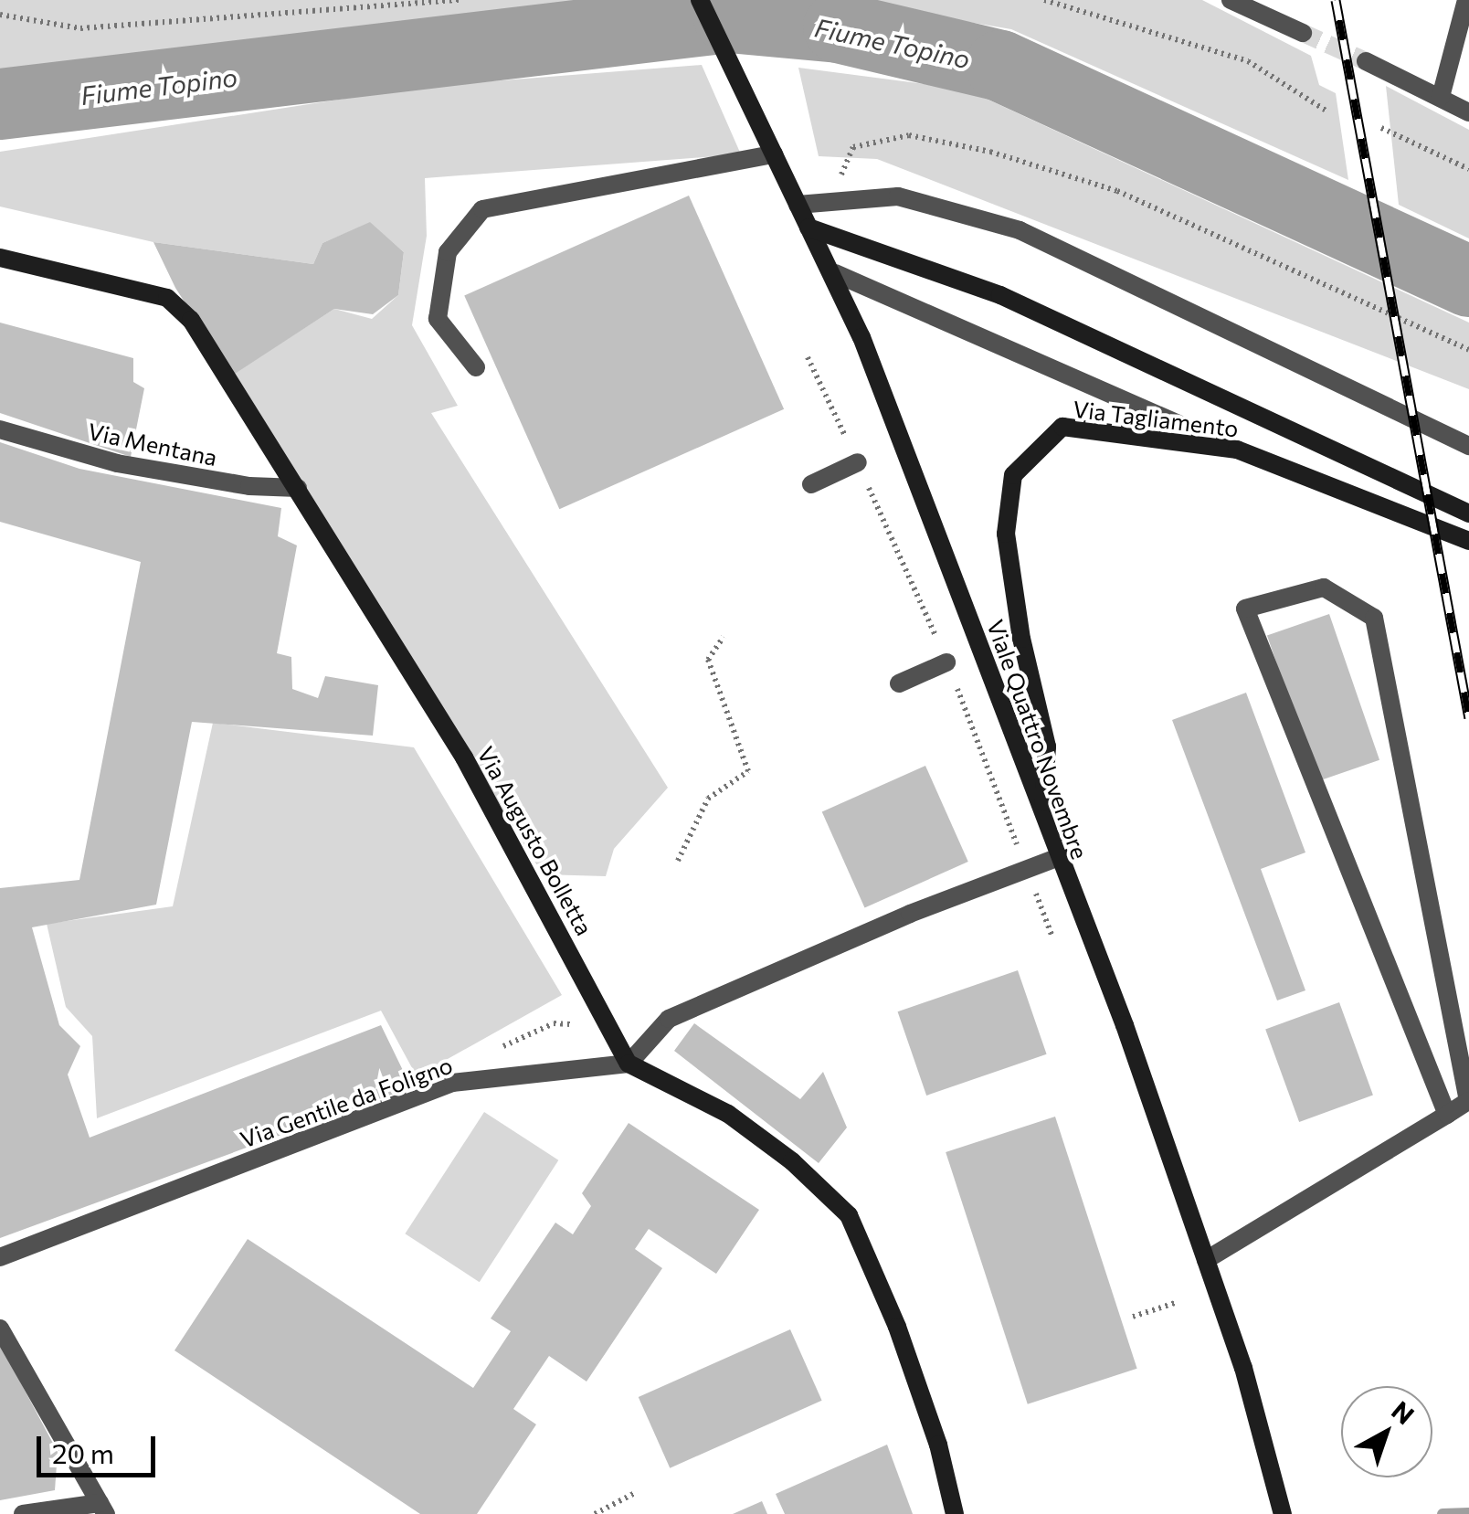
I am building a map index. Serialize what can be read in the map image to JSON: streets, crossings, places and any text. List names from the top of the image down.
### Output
{
  "streets": {
    "main road": ["Via Tagliamento", "Viale Quattro Novembre", "Via Augusto Bolletta"],
    "street": ["Via Mentana", "Via Gentile da Foligno"]
  },
  "crossings": [
    ["Via Tagliamento", "Viale Quattro Novembre"],
    ["Via Mentana", "Via Augusto Bolletta"],
    ["Via Augusto Bolletta", "Via Gentile da Foligno"]
  ],
  "water": ["Fiume Topino"],
  "scale_bar": "20 m",
  "north": "top right"
}
